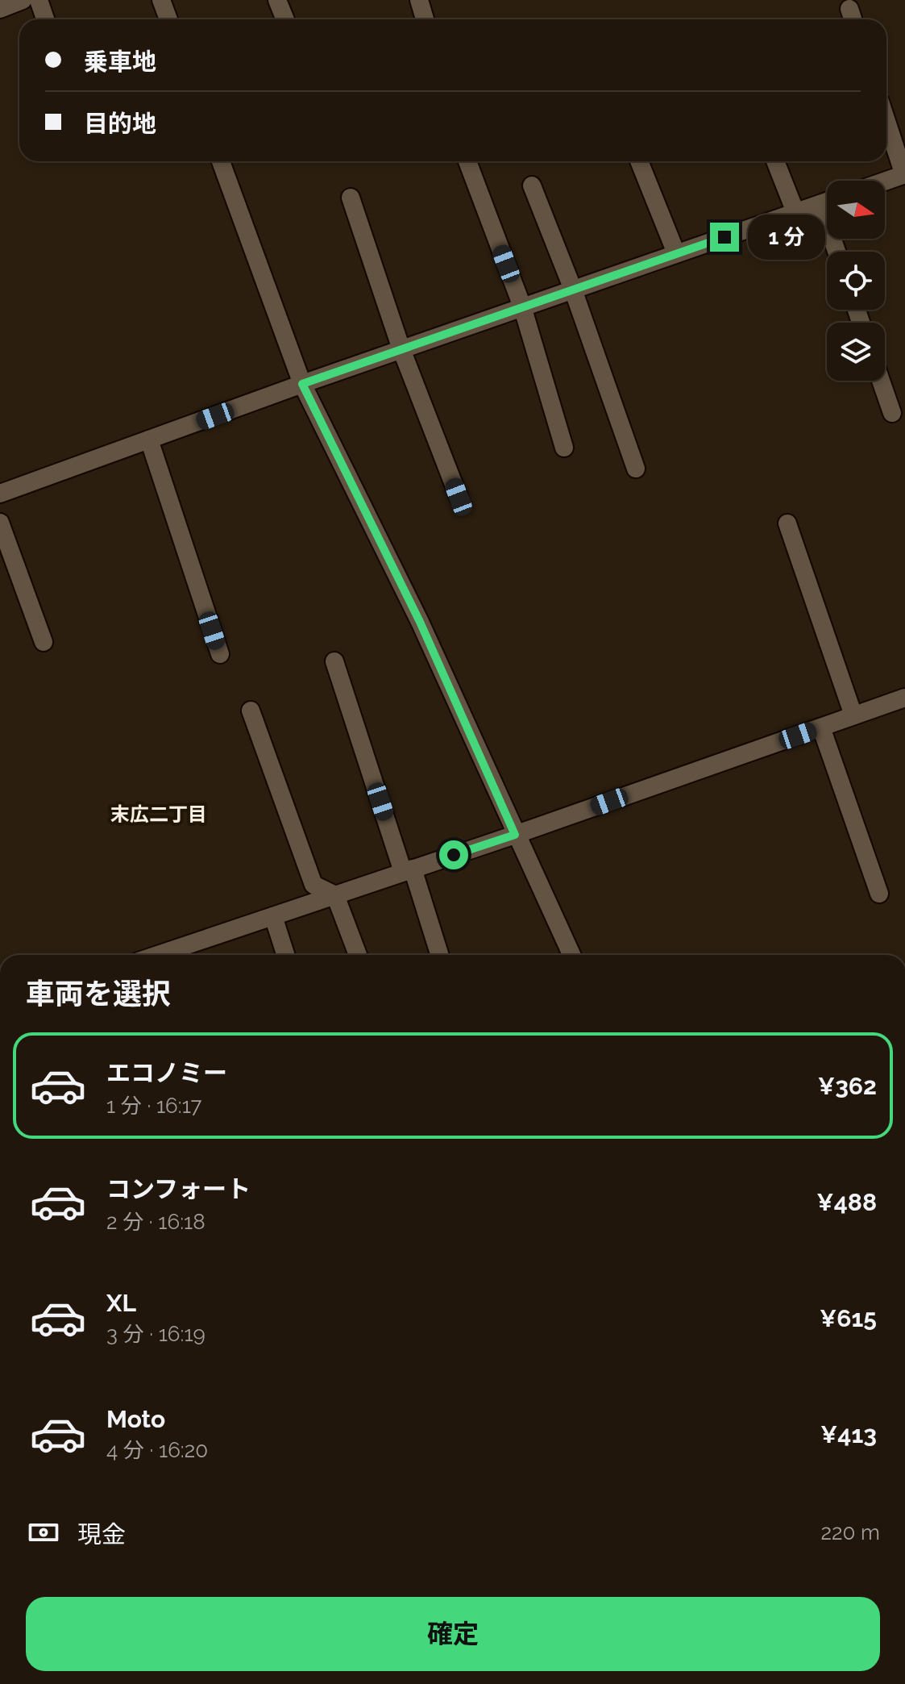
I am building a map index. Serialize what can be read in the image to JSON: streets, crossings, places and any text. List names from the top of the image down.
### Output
{
  "districts": ["末広二丁目"],
  "north": "right",
  "page": {
    "banner": ["乗車地", "目的地"],
    "bubble": "1 分",
    "heading": "車両を選択",
    "list": [
      {
        "name": "エコノミー",
        "note": "1 分 · 16:17",
        "value": "¥362"
      },
      {
        "name": "コンフォート",
        "note": "2 分 · 16:18",
        "value": "¥488"
      },
      {
        "name": "XL",
        "note": "3 分 · 16:19",
        "value": "¥615"
      },
      {
        "name": "Moto",
        "note": "4 分 · 16:20",
        "value": "¥413"
      }
    ],
    "pay": ["現金", "220 m"],
    "buttons": "確定"
  }
}
